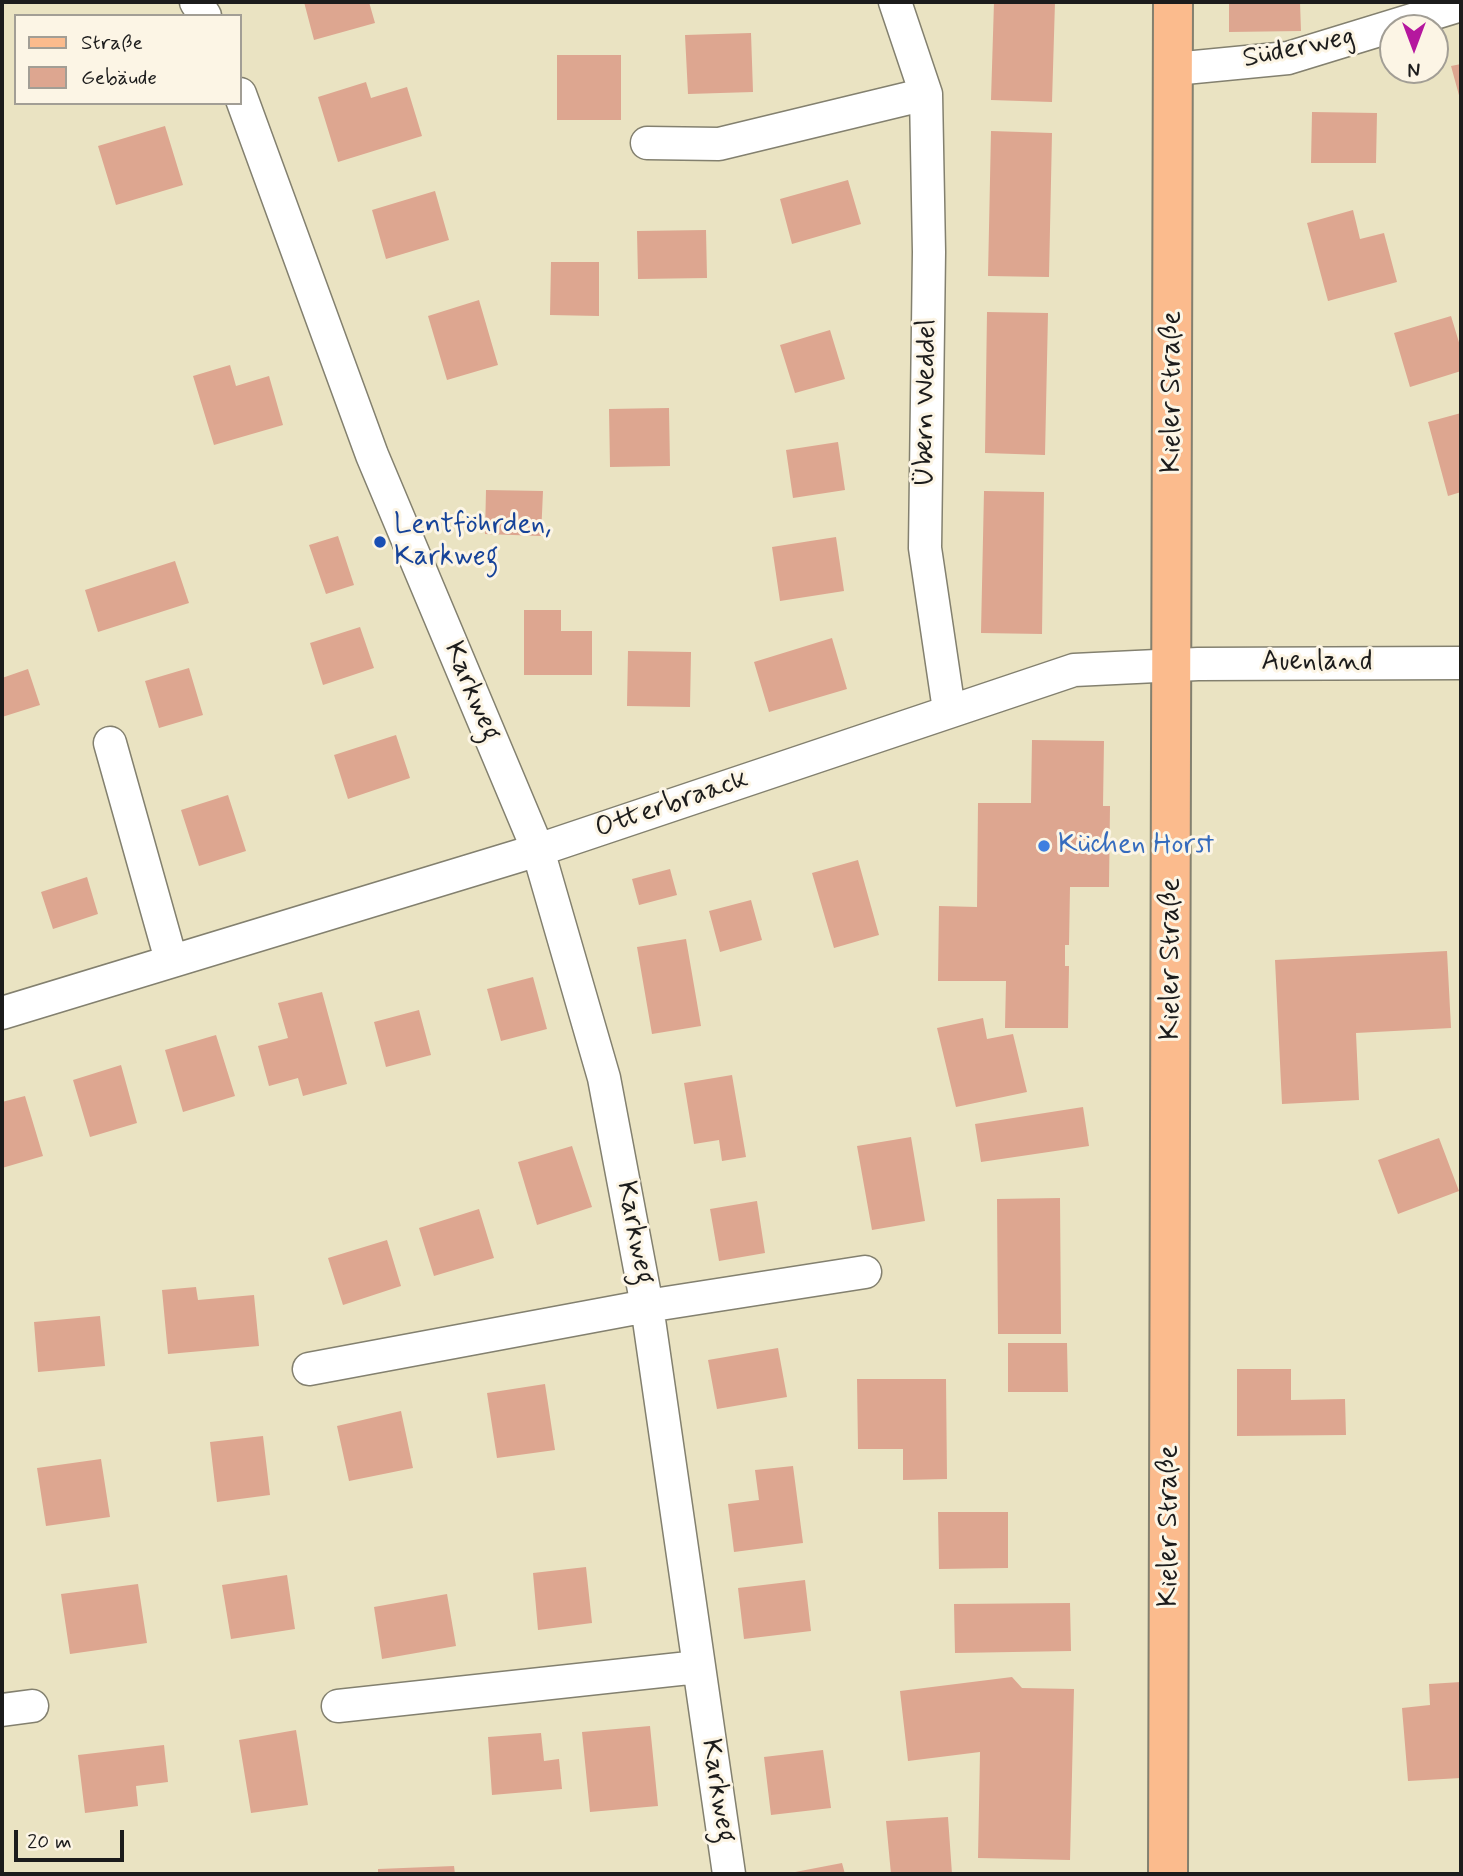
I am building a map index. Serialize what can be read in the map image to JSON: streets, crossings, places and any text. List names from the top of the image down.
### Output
{
  "streets": {
    "main road": ["Kieler Straße"],
    "street": [
      "Süderweg",
      "Übern Weddel",
      "Auenland",
      "Karkweg",
      "Otterbraack"
    ]
  },
  "crossings": [
    ["Süderweg", "Kieler Straße"],
    ["Kieler Straße", "Auenland"],
    ["Kieler Straße", "Otterbraack"],
    ["Übern Weddel", "Otterbraack"],
    ["Auenland", "Otterbraack"],
    ["Karkweg", "Otterbraack"]
  ],
  "places": ["Lentföhrden, Karkweg", "Küchen Horst"],
  "legend": ["Straße", "Gebäude"],
  "scale_bar": "20 m",
  "north": "bottom"
}
